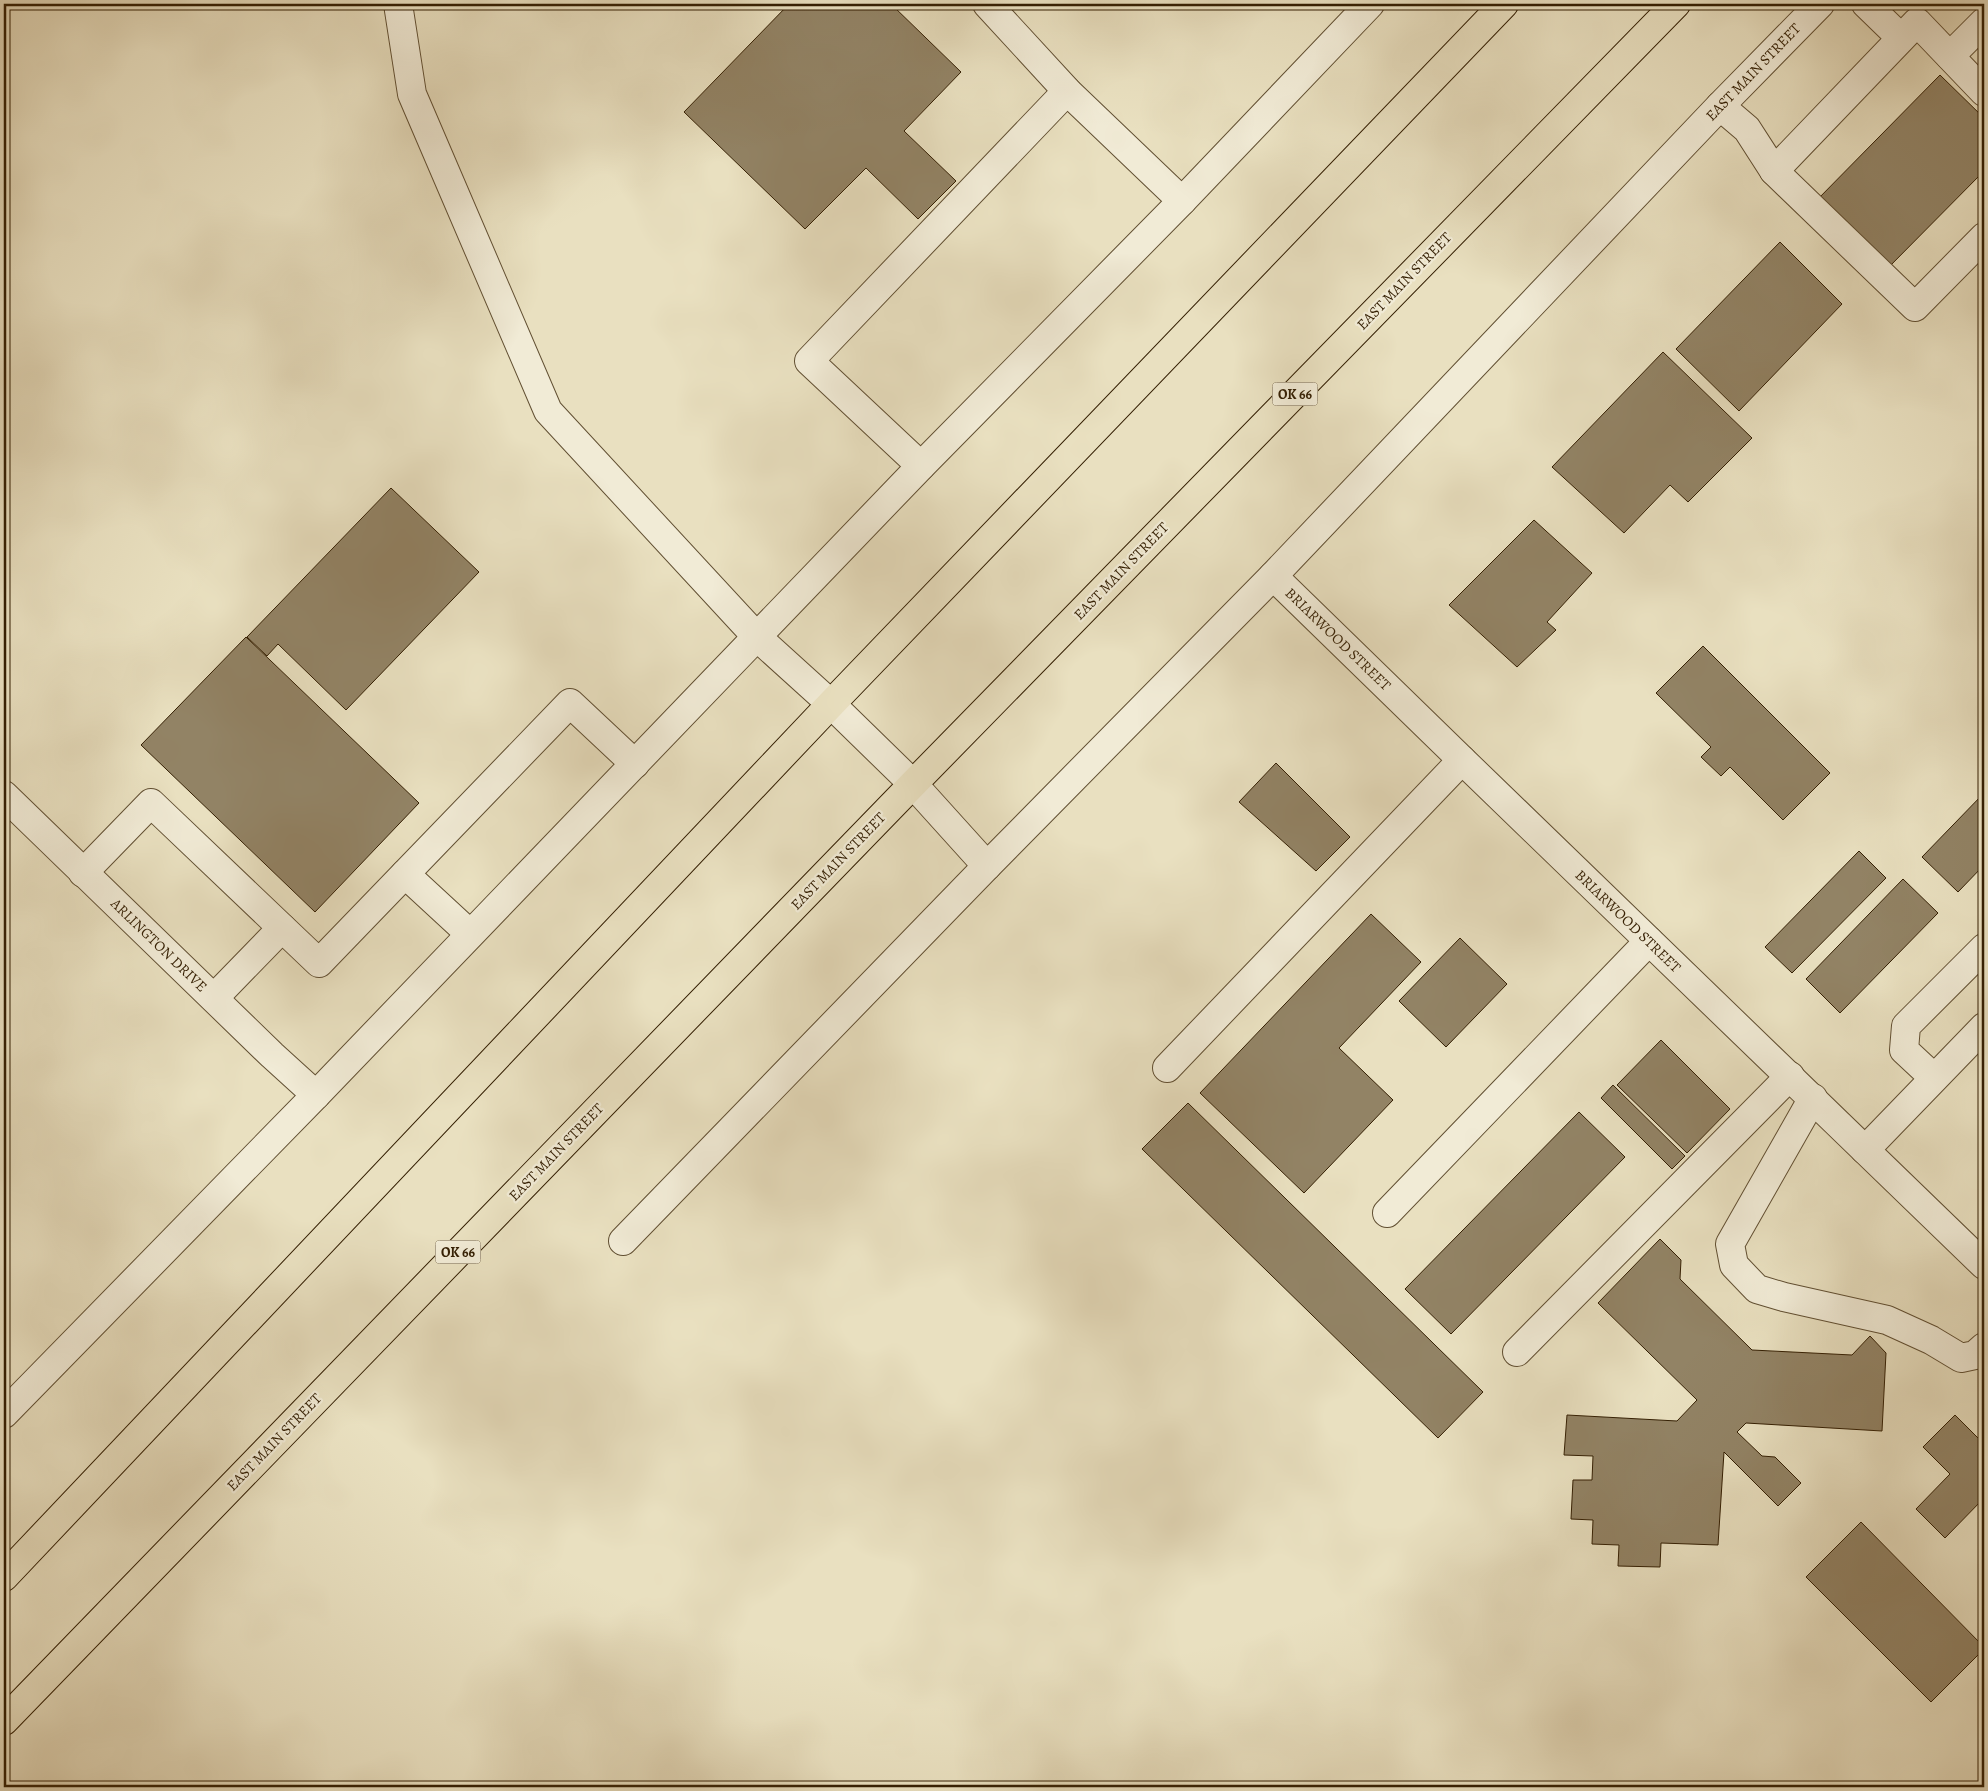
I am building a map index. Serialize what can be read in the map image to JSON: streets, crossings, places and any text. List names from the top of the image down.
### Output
{
  "streets": {
    "highway": ["EAST MAIN STREET", "OK 66"],
    "street": ["BRIARWOOD STREET", "ARLINGTON DRIVE"]
  },
  "crossings": [
    ["EAST MAIN STREET", "BRIARWOOD STREET"]
  ]
}
